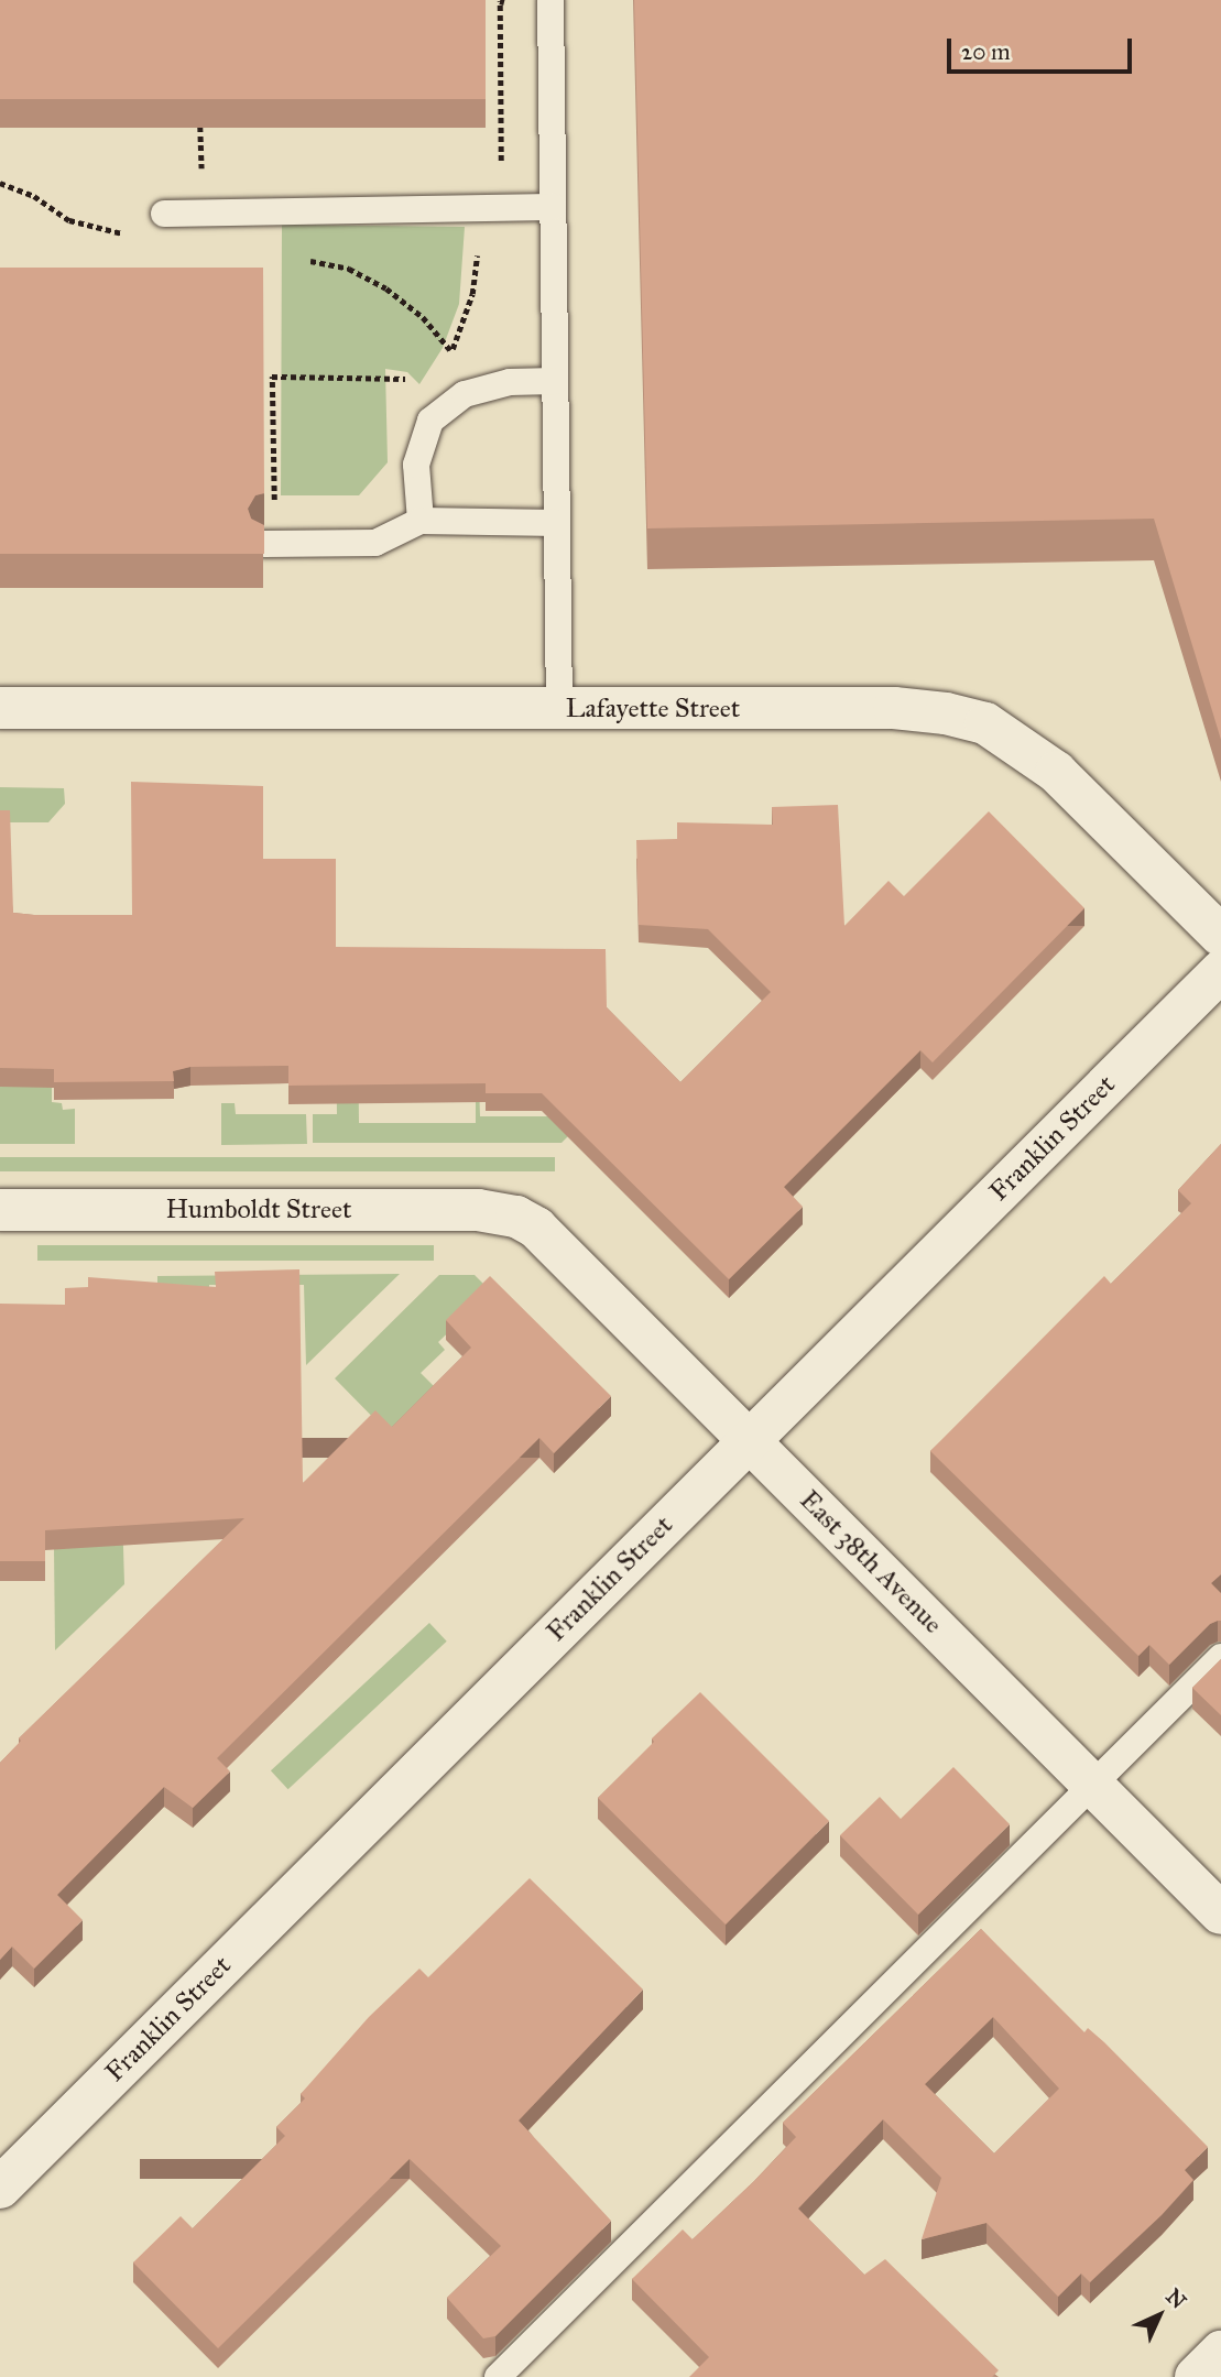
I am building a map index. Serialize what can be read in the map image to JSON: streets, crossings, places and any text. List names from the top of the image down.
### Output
{
  "streets": {
    "street": [
      "Lafayette Street",
      "Franklin Street",
      "Humboldt Street",
      "East 38th Avenue"
    ]
  },
  "crossings": [
    ["Franklin Street", "East 38th Avenue"],
    ["Humboldt Street", "East 38th Avenue"]
  ],
  "scale_bar": "20 m",
  "north": "top right"
}
